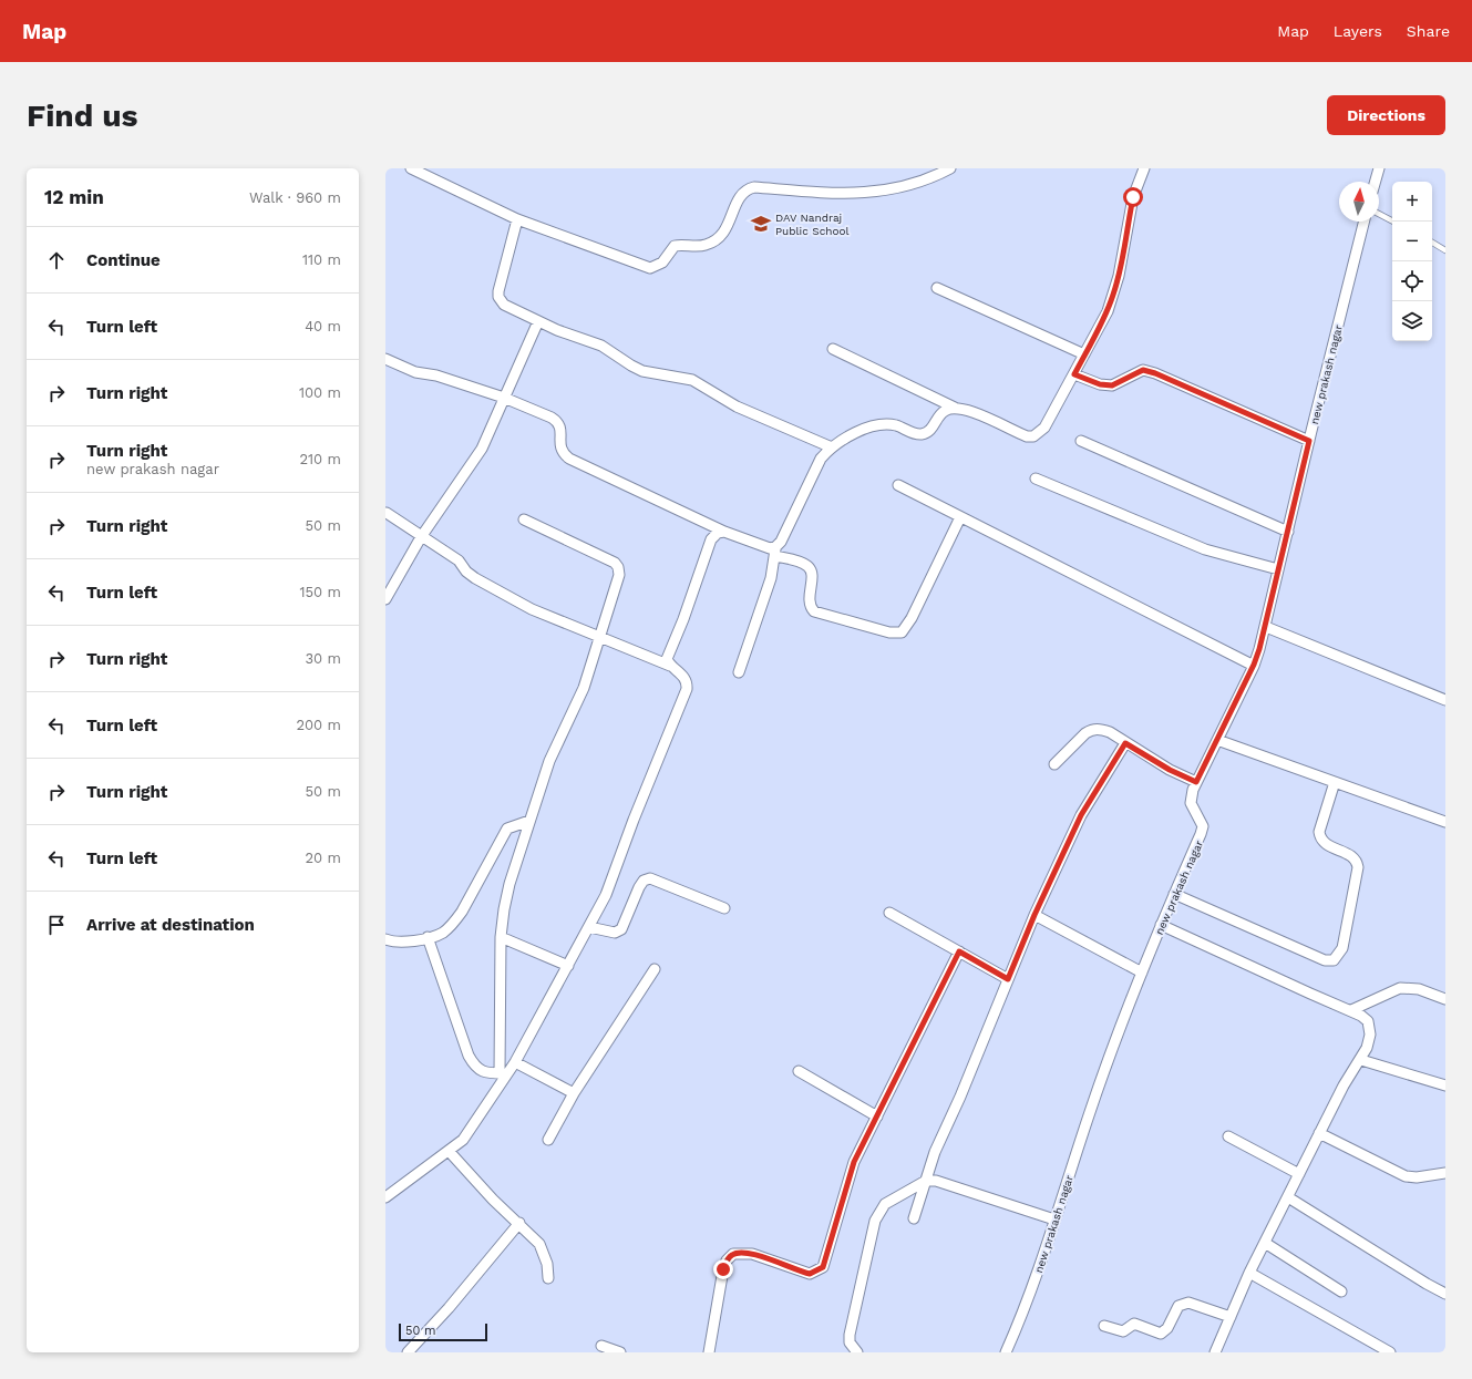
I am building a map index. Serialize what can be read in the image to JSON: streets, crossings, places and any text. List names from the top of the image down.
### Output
{
  "streets": {
    "street": ["new prakash nagar"]
  },
  "places": {
    "school or university": ["DAV Nandraj Public School"]
  },
  "scale_bar": "50 m",
  "north": "top",
  "page": {
    "header": "Map",
    "nav": ["Map", "Layers", "Share"],
    "buttons": "Directions",
    "title": "Find us",
    "heading": ["12 min", "Walk · 960 m"],
    "map_buttons": ["+", "−"],
    "list": [
      ["Continue", "110 m"],
      ["Turn left", "40 m"],
      ["Turn right", "100 m"],
      ["Turn right", "new prakash nagar", "210 m"],
      ["Turn right", "50 m"],
      ["Turn left", "150 m"],
      ["Turn right", "30 m"],
      ["Turn left", "200 m"],
      ["Turn right", "50 m"],
      ["Turn left", "20 m"],
      "Arrive at destination"
    ],
    "scale": "50 m"
  }
}
